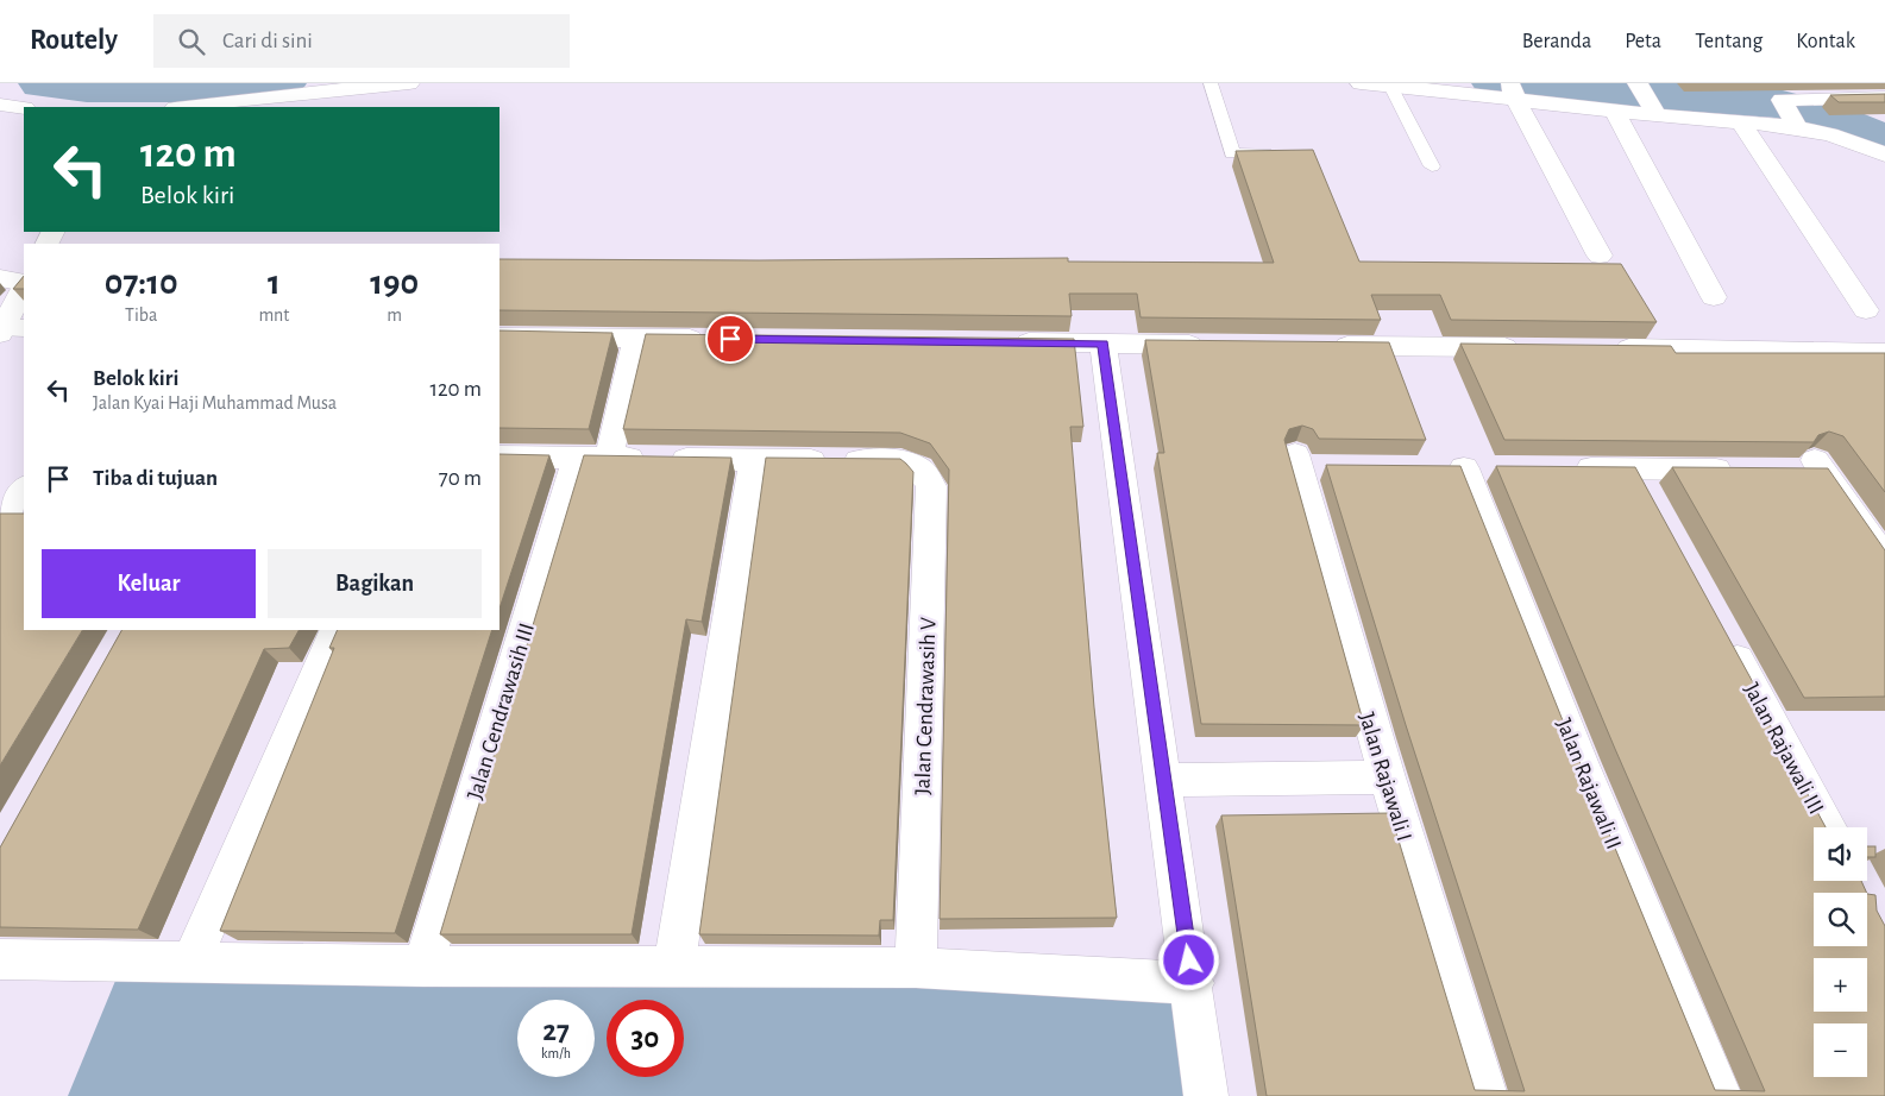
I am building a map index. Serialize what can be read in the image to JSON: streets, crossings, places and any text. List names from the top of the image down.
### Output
{
  "streets": {
    "street": [
      "Jalan Cendrawasih V",
      "Jalan Cendrawasih III",
      "Jalan Rajawali III",
      "Jalan Rajawali I",
      "Jalan Rajawali II"
    ]
  },
  "page": {
    "header": "Routely",
    "search": "Cari di sini",
    "nav": [
      "Beranda",
      "Peta",
      "Tentang",
      "Kontak"
    ],
    "turn": ["120 m", "Belok kiri"],
    "eta": [
      "07:10",
      "Tiba",
      "1",
      "mnt",
      "190",
      "m"
    ],
    "list": [
      {
        "name": "Belok kiri",
        "note": "Jalan Kyai Haji Muhammad Musa",
        "value": "120 m"
      },
      {
        "name": "Tiba di tujuan",
        "value": "70 m"
      }
    ],
    "buttons": ["Keluar", "Bagikan"],
    "map_buttons": ["+", "−"],
    "speed": "27 km/h",
    "limit": "30"
  }
}
